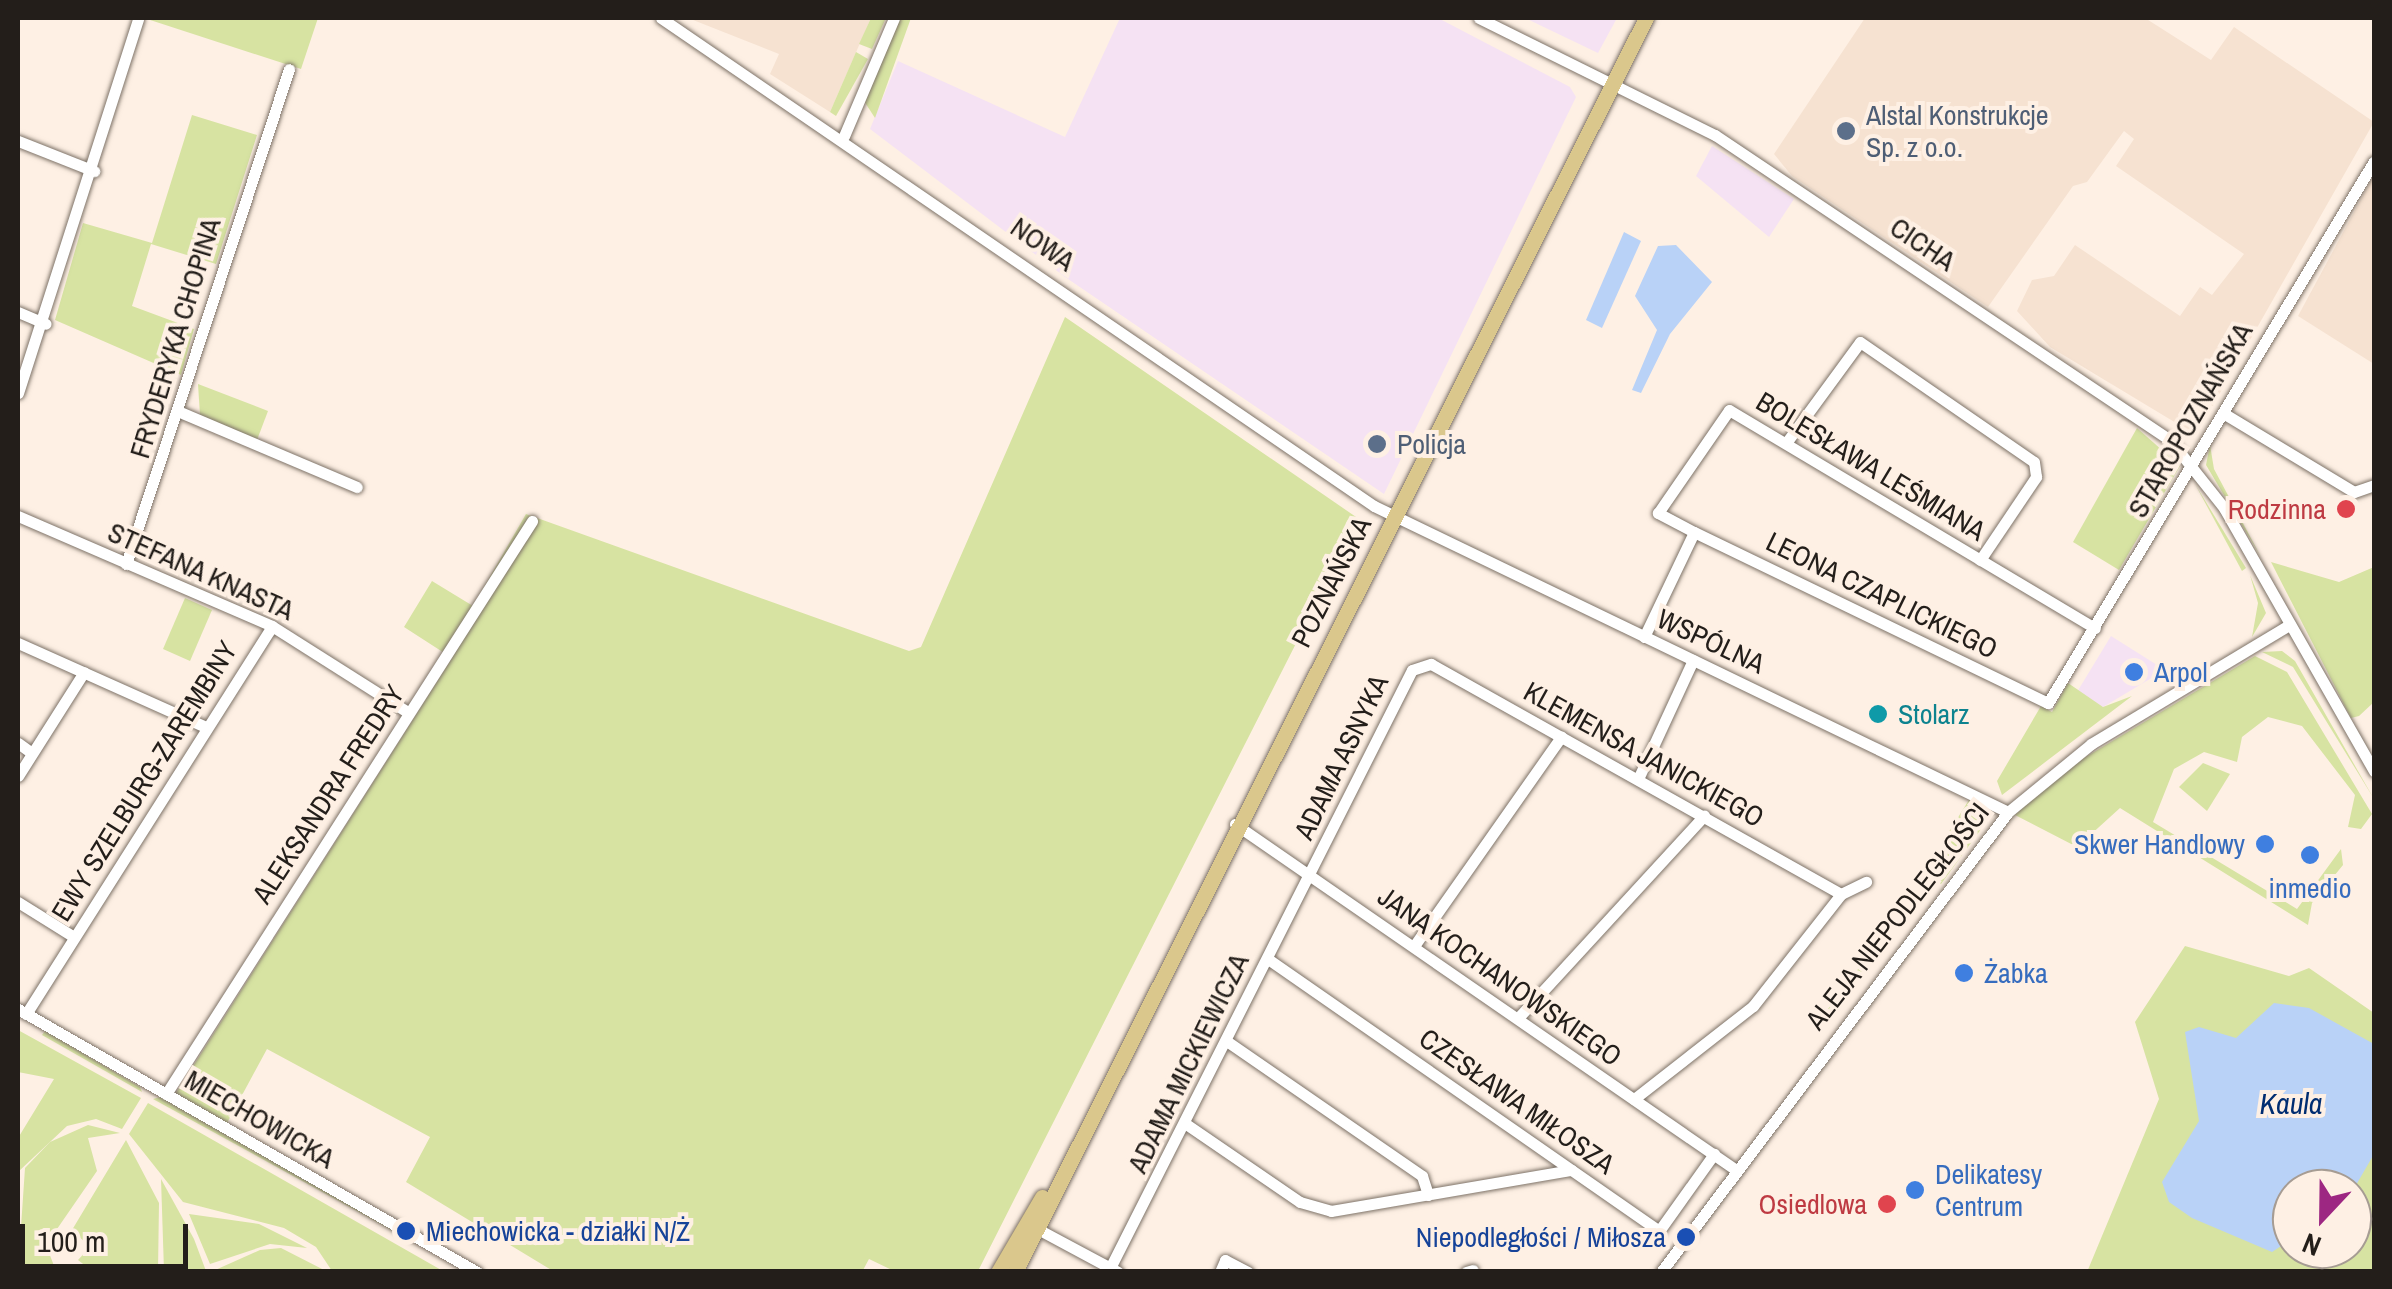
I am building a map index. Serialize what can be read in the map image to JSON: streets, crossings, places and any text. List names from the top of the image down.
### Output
{
  "streets": {
    "main road": ["POZNAŃSKA"],
    "street": [
      "NOWA",
      "CICHA",
      "FRYDERYKA CHOPINA",
      "STAROPOZNAŃSKA",
      "BOLESŁAWA LEŚMIANA",
      "STEFANA KNASTA",
      "LEONA CZAPLICKIEGO",
      "WSPÓLNA",
      "KLEMENSA JANICKIEGO",
      "ADAMA ASNYKA",
      "EWY SZELBURG-ZAREMBINY",
      "ALEKSANDRA FREDRY",
      "ALEJA NIEPODLEGŁOŚCI",
      "JANA KOCHANOWSKIEGO",
      "ADAMA MICKIEWICZA",
      "CZESŁAWA MIŁOSZA",
      "MIECHOWICKA"
    ]
  },
  "crossings": [
    ["NOWA", "POZNAŃSKA"],
    ["NOWA", "WSPÓLNA"],
    ["CICHA", "STAROPOZNAŃSKA"],
    ["CICHA", "POZNAŃSKA"],
    ["FRYDERYKA CHOPINA", "STEFANA KNASTA"],
    ["STAROPOZNAŃSKA", "BOLESŁAWA LEŚMIANA"],
    ["STAROPOZNAŃSKA", "LEONA CZAPLICKIEGO"],
    ["BOLESŁAWA LEŚMIANA", "LEONA CZAPLICKIEGO"],
    ["STEFANA KNASTA", "EWY SZELBURG-ZAREMBINY"],
    ["STEFANA KNASTA", "ALEKSANDRA FREDRY"],
    ["POZNAŃSKA", "WSPÓLNA"],
    ["POZNAŃSKA", "JANA KOCHANOWSKIEGO"],
    ["WSPÓLNA", "ALEJA NIEPODLEGŁOŚCI"],
    ["KLEMENSA JANICKIEGO", "ADAMA ASNYKA"],
    ["ADAMA ASNYKA", "JANA KOCHANOWSKIEGO"],
    ["ADAMA ASNYKA", "ADAMA MICKIEWICZA"],
    ["EWY SZELBURG-ZAREMBINY", "MIECHOWICKA"],
    ["ALEKSANDRA FREDRY", "MIECHOWICKA"],
    ["ALEJA NIEPODLEGŁOŚCI", "JANA KOCHANOWSKIEGO"],
    ["JANA KOCHANOWSKIEGO", "ADAMA MICKIEWICZA"],
    ["JANA KOCHANOWSKIEGO", "CZESŁAWA MIŁOSZA"],
    ["ADAMA MICKIEWICZA", "CZESŁAWA MIŁOSZA"]
  ],
  "water": ["Kaula"],
  "places": [
    "Alstal Konstrukcje Sp. z o.o.",
    "Policja",
    "Rodzinna",
    "Arpol",
    "Stolarz",
    "Skwer Handlowy",
    "inmedio",
    "Żabka",
    "Delikatesy Centrum",
    "Osiedlowa",
    "Miechowicka - działki N/Ż",
    "Niepodległości / Miłosza"
  ],
  "scale_bar": "100 m",
  "north": "bottom"
}
